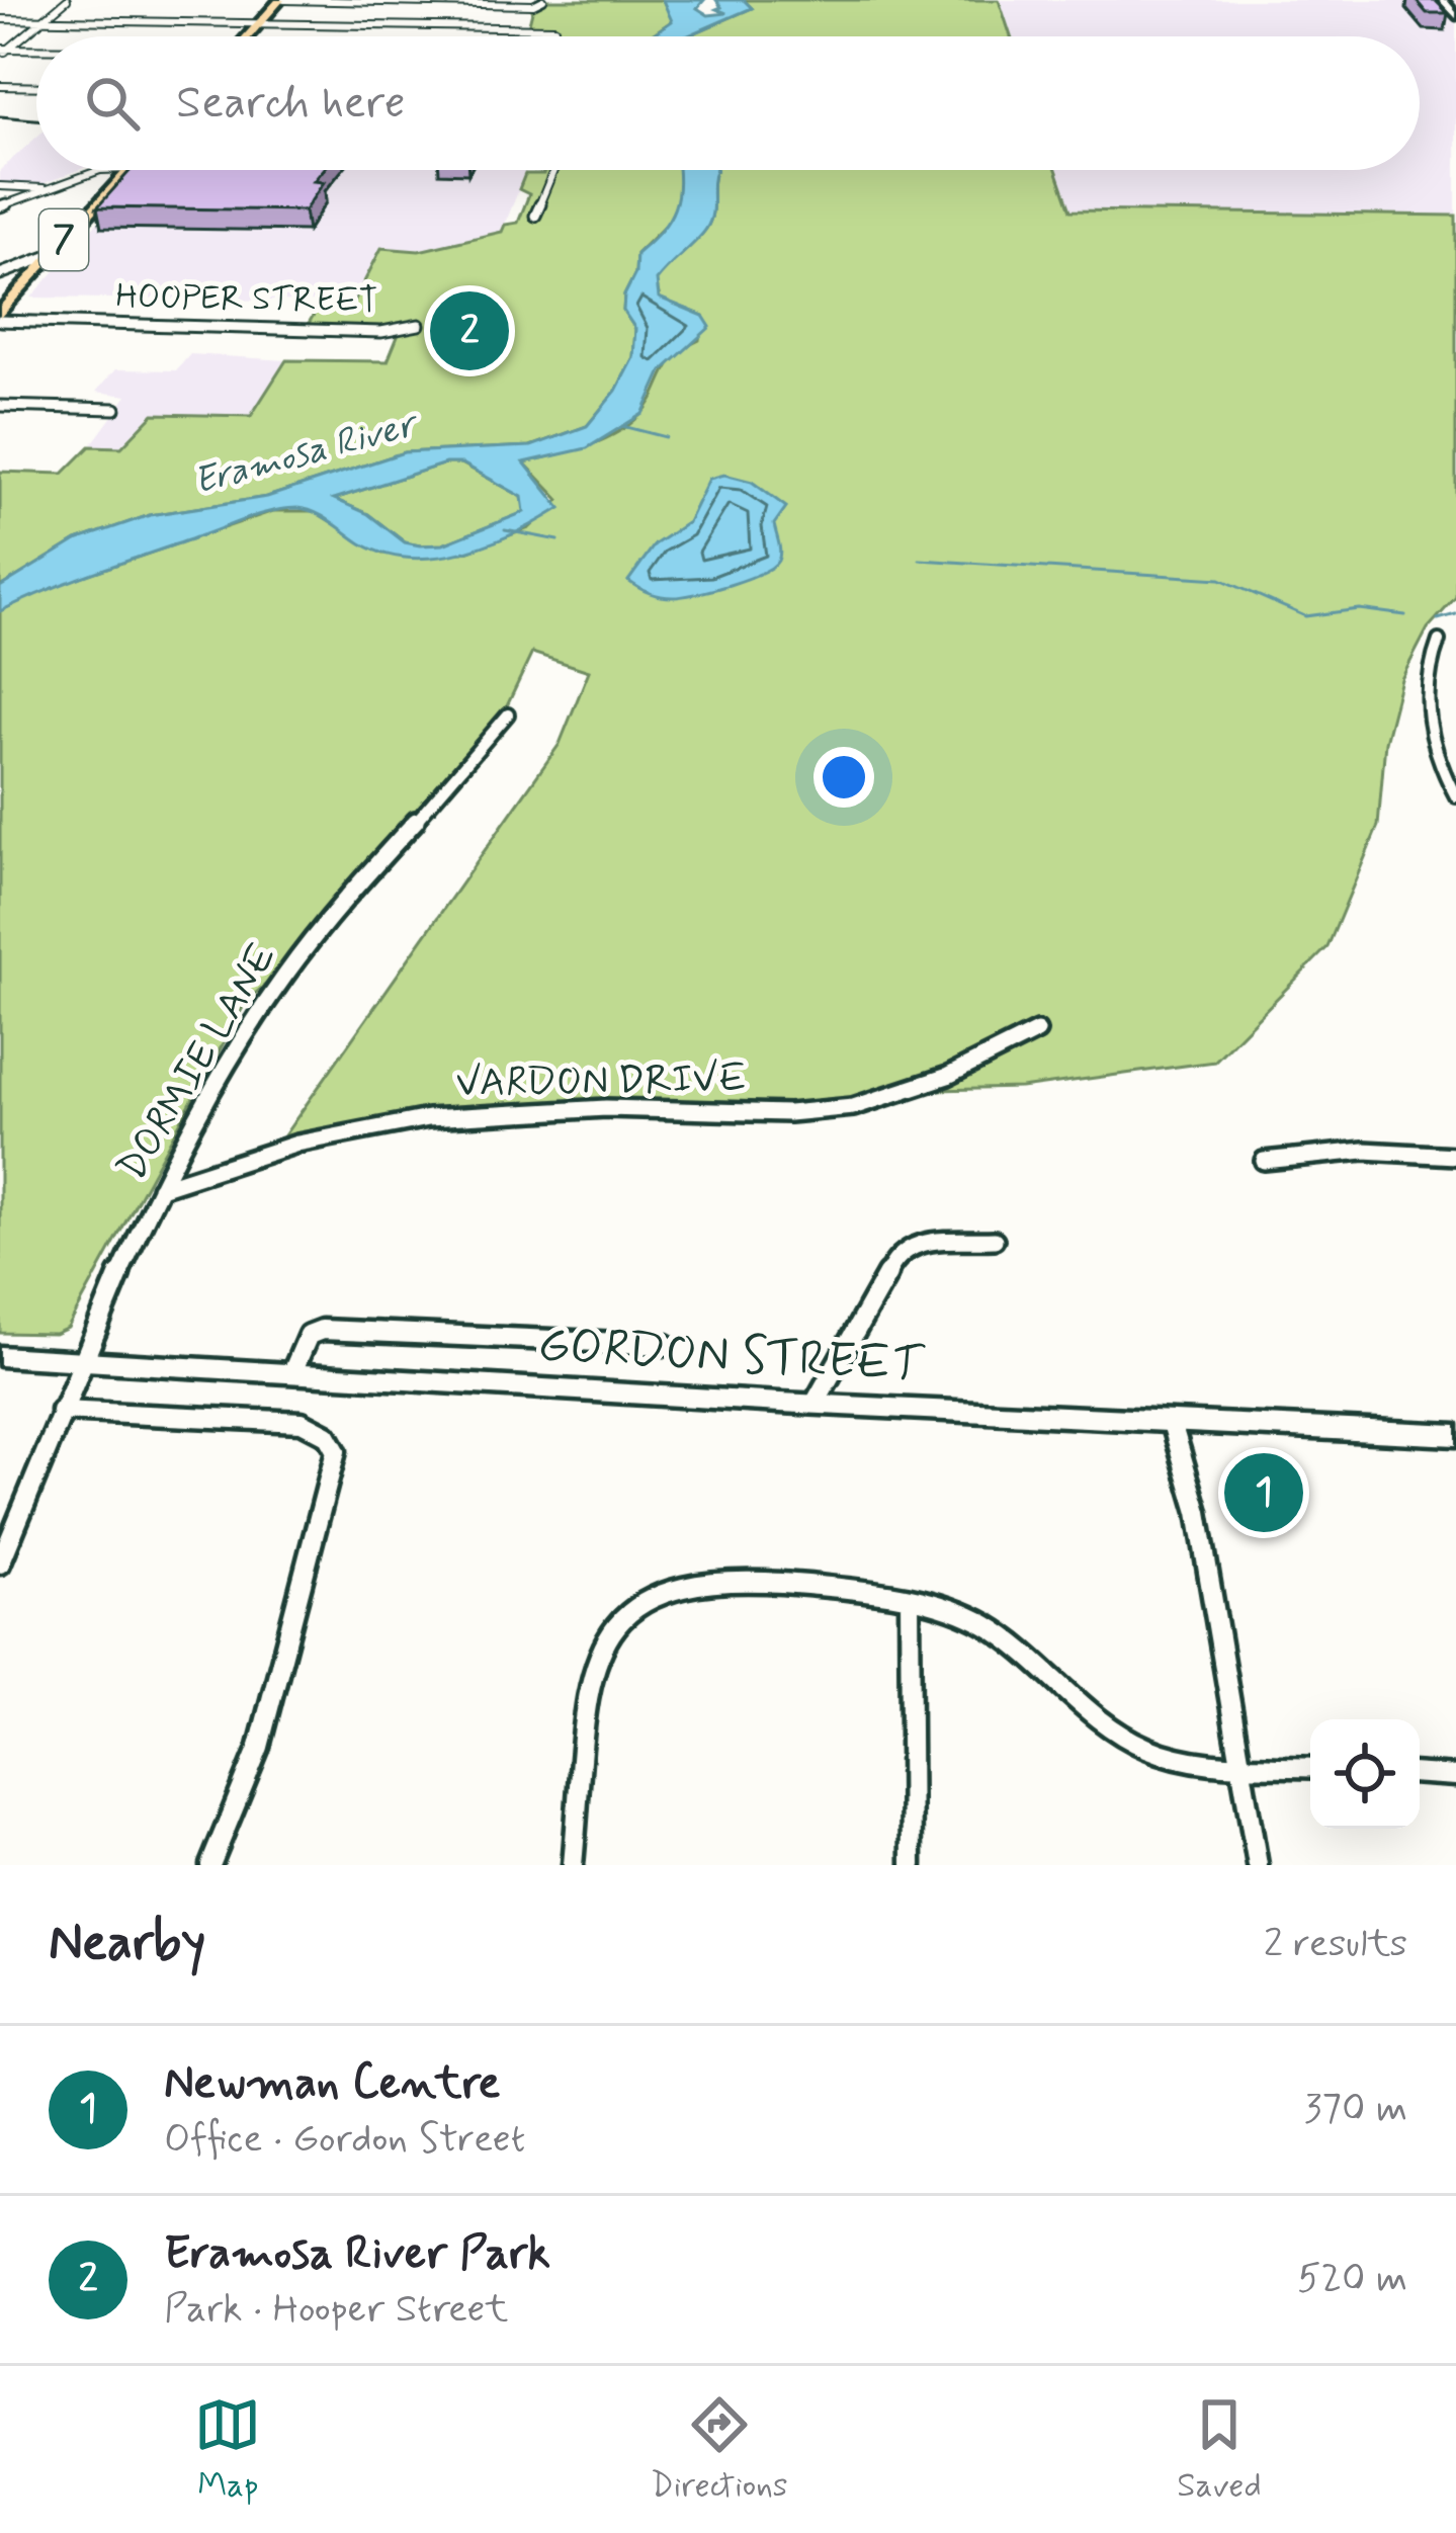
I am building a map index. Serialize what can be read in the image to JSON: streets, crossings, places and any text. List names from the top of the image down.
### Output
{
  "streets": {
    "main road": ["7", "GORDON STREET"],
    "street": ["HOOPER STREET", "DORMIE LANE", "VARDON DRIVE"]
  },
  "crossings": [
    ["7", "HOOPER STREET"],
    ["DORMIE LANE", "VARDON DRIVE"],
    ["DORMIE LANE", "GORDON STREET"]
  ],
  "water": ["Eramosa River"],
  "page": {
    "search": "Search here",
    "pins": ["2", "1"],
    "heading": ["Nearby", "2 results"],
    "list": [
      {
        "mark": "1",
        "name": "Newman Centre",
        "note": "Office · Gordon Street",
        "value": "370 m"
      },
      {
        "mark": "2",
        "name": "Eramosa River Park",
        "note": "Park · Hooper Street",
        "value": "520 m"
      }
    ],
    "nav": ["Map", "Directions", "Saved"]
  }
}
